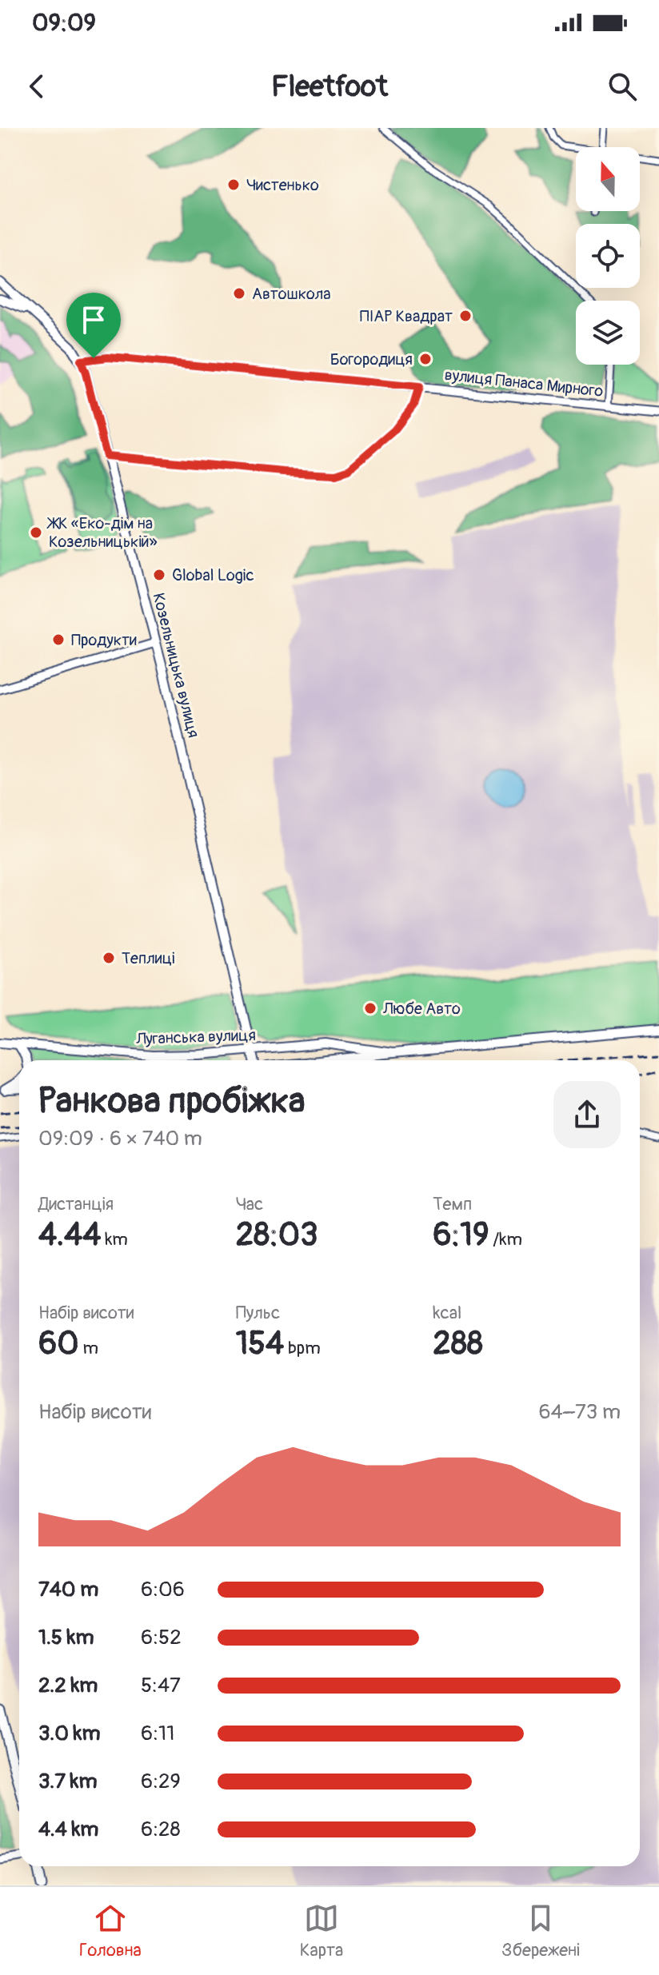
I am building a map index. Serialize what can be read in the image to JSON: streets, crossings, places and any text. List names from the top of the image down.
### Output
{
  "streets": {
    "main road": ["Козельницька вулиця", "Луганська вулиця"],
    "street": ["вулиця Панаса Мирного"]
  },
  "crossings": [
    ["вулиця Панаса Мирного", "Козельницька вулиця"],
    ["Козельницька вулиця", "Луганська вулиця"]
  ],
  "places": [
    "Чистенько",
    "Автошкола",
    "ПІАР Квадрат",
    "Богородиця",
    "ЖК «Еко-дім на Козельницькій»",
    "Global Logic",
    "Продукти",
    "Теплиці",
    "Любе Авто"
  ],
  "north": "top",
  "page": {
    "status": "09:09",
    "header": "Fleetfoot",
    "heading": ["Ранкова пробіжка", "09:09 · 6 × 740 m"],
    "stats": [
      ["Дистанція", "4.44 km"],
      ["Час", "28:03"],
      ["Темп", "6:19 /km"],
      ["Набір висоти", "60 m"],
      ["Пульс", "154 bpm"],
      ["kcal", "288"]
    ],
    "chart": ["Набір висоти", "64–73 m"],
    "list": [
      {
        "name": "740 m",
        "note": "6:06"
      },
      {
        "name": "1.5 km",
        "note": "6:52"
      },
      {
        "name": "2.2 km",
        "note": "5:47"
      },
      {
        "name": "3.0 km",
        "note": "6:11"
      },
      {
        "name": "3.7 km",
        "note": "6:29"
      },
      {
        "name": "4.4 km",
        "note": "6:28"
      }
    ],
    "tabs": ["Головна", "Карта", "Збережені"]
  }
}
